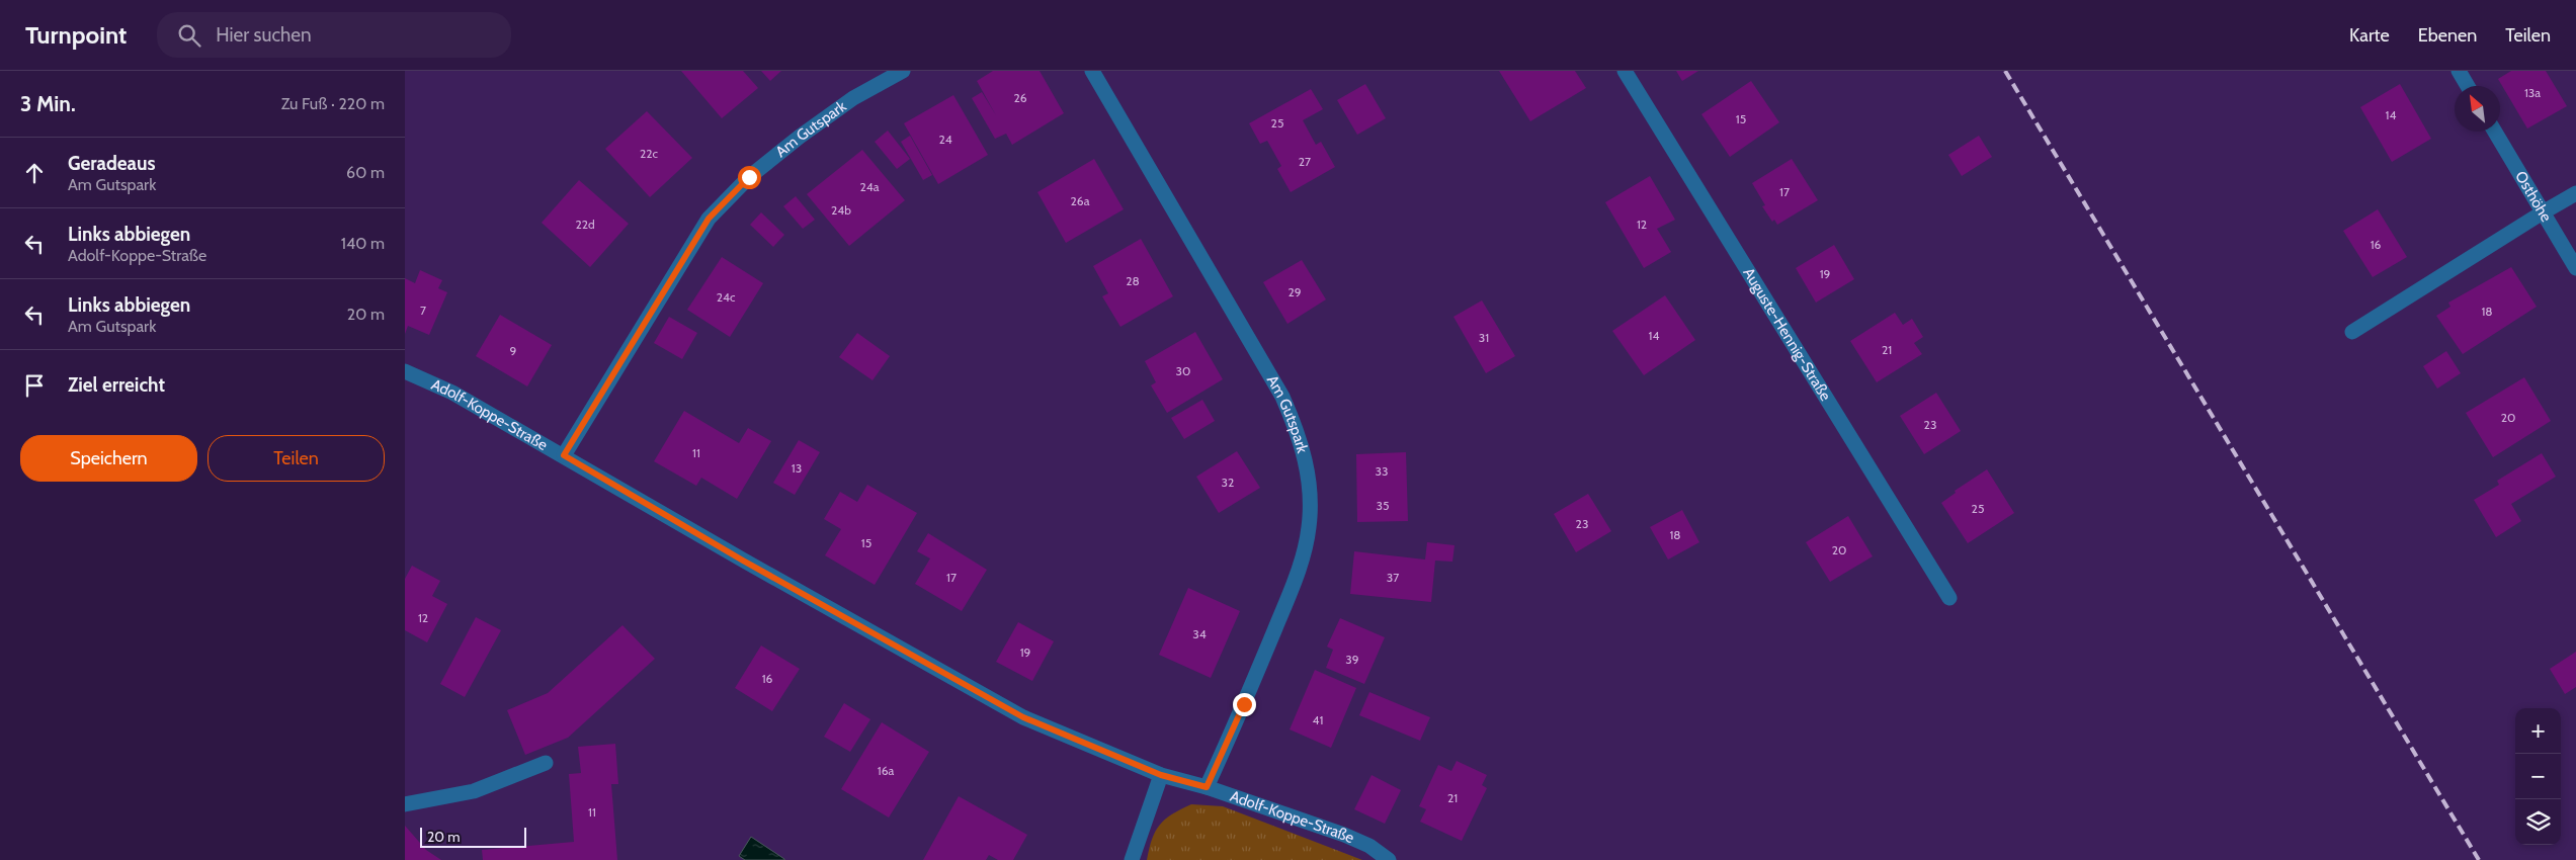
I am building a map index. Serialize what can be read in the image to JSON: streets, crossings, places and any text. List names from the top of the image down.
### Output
{
  "streets": {
    "street": [
      "Am Gutspark",
      "Osthöhe",
      "Auguste-Hennig-Straße",
      "Adolf-Koppe-Straße"
    ]
  },
  "crossings": [
    ["Am Gutspark", "Adolf-Koppe-Straße"]
  ],
  "house_numbers": [
    "13a",
    "26",
    "14",
    "15",
    "25",
    "24",
    "22c",
    "27",
    "24a",
    "17",
    "26a",
    "24b",
    "22d",
    "12",
    "16",
    "19",
    "28",
    "29",
    "24c",
    "7",
    "18",
    "14",
    "31",
    "21",
    "9",
    "30",
    "20",
    "23",
    "11",
    "13",
    "33",
    "32",
    "35",
    "25",
    "23",
    "18",
    "15",
    "20",
    "17",
    "37",
    "12",
    "34",
    "19",
    "39",
    "16",
    "41",
    "16a",
    "21",
    "11"
  ],
  "scale_bar": "20 m",
  "north": "top left",
  "page": {
    "header": "Turnpoint",
    "search": "Hier suchen",
    "nav": ["Karte", "Ebenen", "Teilen"],
    "heading": ["3 Min.", "Zu Fuß · 220 m"],
    "list": [
      ["Geradeaus", "Am Gutspark", "60 m"],
      ["Links abbiegen", "Adolf-Koppe-Straße", "140 m"],
      ["Links abbiegen", "Am Gutspark", "20 m"],
      "Ziel erreicht"
    ],
    "buttons": ["Speichern", "Teilen"],
    "map_buttons": ["+", "−"],
    "scale": "20 m"
  }
}
